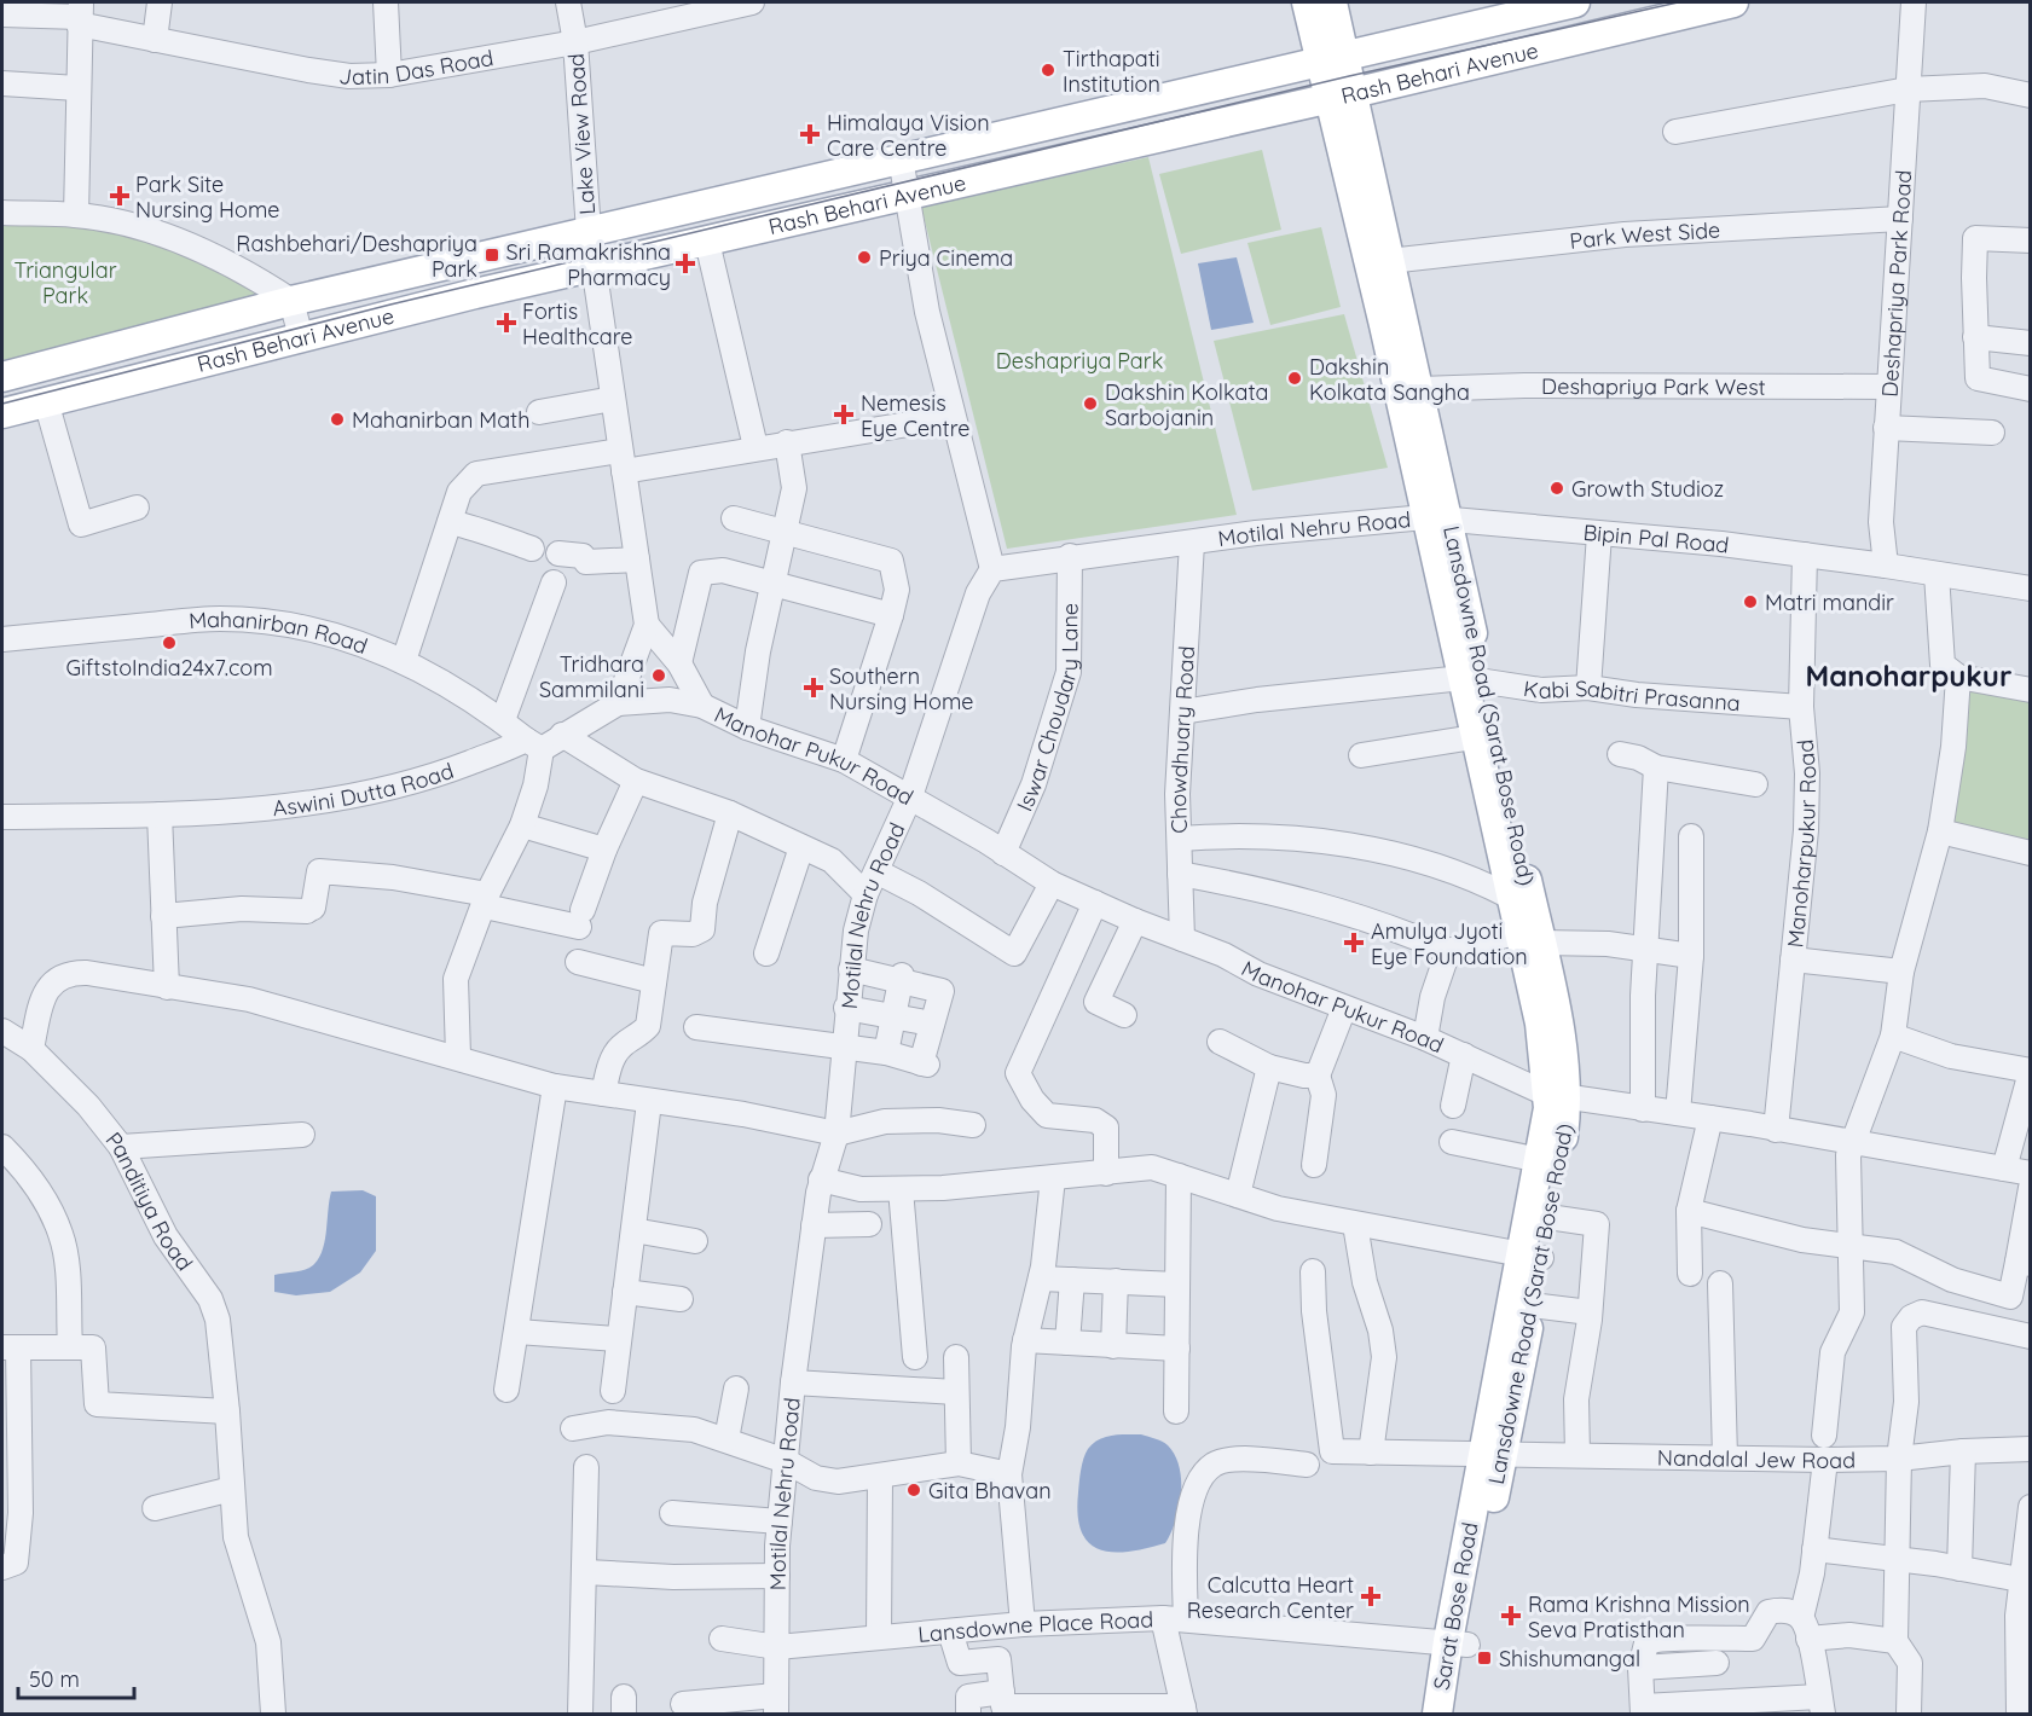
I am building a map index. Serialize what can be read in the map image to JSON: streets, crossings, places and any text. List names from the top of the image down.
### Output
{
  "streets": {
    "main road": ["Rash Behari Avenue", "Lansdowne Road (Sarat Bose Road)", "Sarat Bose Road"],
    "street": [
      "Jatin Das Road",
      "Lake View Road",
      "Park West Side",
      "Deshapriya Park Road",
      "Deshapriya Park West",
      "Motilal Nehru Road",
      "Bipin Pal Road",
      "Mahanirban Road",
      "Kabi Sabitri Prasanna",
      "Iswar Choudary Lane",
      "Chowdhuary Road",
      "Manohar Pukur Road",
      "Aswini Dutta Road",
      "Manoharpukur Road",
      "Panditiya Road",
      "Nandalal Jew Road",
      "Lansdowne Place Road"
    ]
  },
  "crossings": [
    ["Jatin Das Road", "Lake View Road"],
    ["Rash Behari Avenue", "Lake View Road"],
    ["Rash Behari Avenue", "Lansdowne Road (Sarat Bose Road)"],
    ["Park West Side", "Deshapriya Park Road"],
    ["Park West Side", "Lansdowne Road (Sarat Bose Road)"],
    ["Deshapriya Park Road", "Deshapriya Park West"],
    ["Deshapriya Park Road", "Bipin Pal Road"],
    ["Deshapriya Park West", "Lansdowne Road (Sarat Bose Road)"],
    ["Motilal Nehru Road", "Bipin Pal Road"],
    ["Motilal Nehru Road", "Iswar Choudary Lane"],
    ["Motilal Nehru Road", "Lansdowne Road (Sarat Bose Road)"],
    ["Motilal Nehru Road", "Chowdhuary Road"],
    ["Motilal Nehru Road", "Manohar Pukur Road"],
    ["Motilal Nehru Road", "Lansdowne Place Road"],
    ["Bipin Pal Road", "Lansdowne Road (Sarat Bose Road)"],
    ["Bipin Pal Road", "Manoharpukur Road"],
    ["Mahanirban Road", "Aswini Dutta Road"],
    ["Kabi Sabitri Prasanna", "Lansdowne Road (Sarat Bose Road)"],
    ["Kabi Sabitri Prasanna", "Chowdhuary Road"],
    ["Kabi Sabitri Prasanna", "Manoharpukur Road"],
    ["Iswar Choudary Lane", "Manohar Pukur Road"],
    ["Lansdowne Road (Sarat Bose Road)", "Manohar Pukur Road"],
    ["Lansdowne Road (Sarat Bose Road)", "Nandalal Jew Road"],
    ["Lansdowne Road (Sarat Bose Road)", "Sarat Bose Road"],
    ["Lansdowne Road (Sarat Bose Road)", "Lansdowne Place Road"],
    ["Chowdhuary Road", "Manohar Pukur Road"],
    ["Manohar Pukur Road", "Aswini Dutta Road"],
    ["Manohar Pukur Road", "Manoharpukur Road"],
    ["Sarat Bose Road", "Lansdowne Place Road"]
  ],
  "districts": ["Manoharpukur"],
  "parks": ["Triangular Park", "Deshapriya Park"],
  "places": {
    "other": [
      "Tirthapati Institution",
      "Priya Cinema",
      "Dakshin Kolkata Sangha",
      "Dakshin Kolkata Sarbojanin",
      "Mahanirban Math",
      "Growth Studioz",
      "Matri mandir",
      "GiftstoIndia24x7.com",
      "Tridhara Sammilani",
      "Gita Bhavan"
    ],
    "health": [
      "Himalaya Vision Care Centre",
      "Park Site Nursing Home",
      "Sri Ramakrishna Pharmacy",
      "Fortis Healthcare",
      "Nemesis Eye Centre",
      "Southern Nursing Home",
      "Amulya Jyoti Eye Foundation",
      "Calcutta Heart Research Center",
      "Rama Krishna Mission Seva Pratisthan"
    ],
    "transit": ["Rashbehari/Deshapriya Park", "Shishumangal"]
  },
  "scale_bar": "50 m"
}
